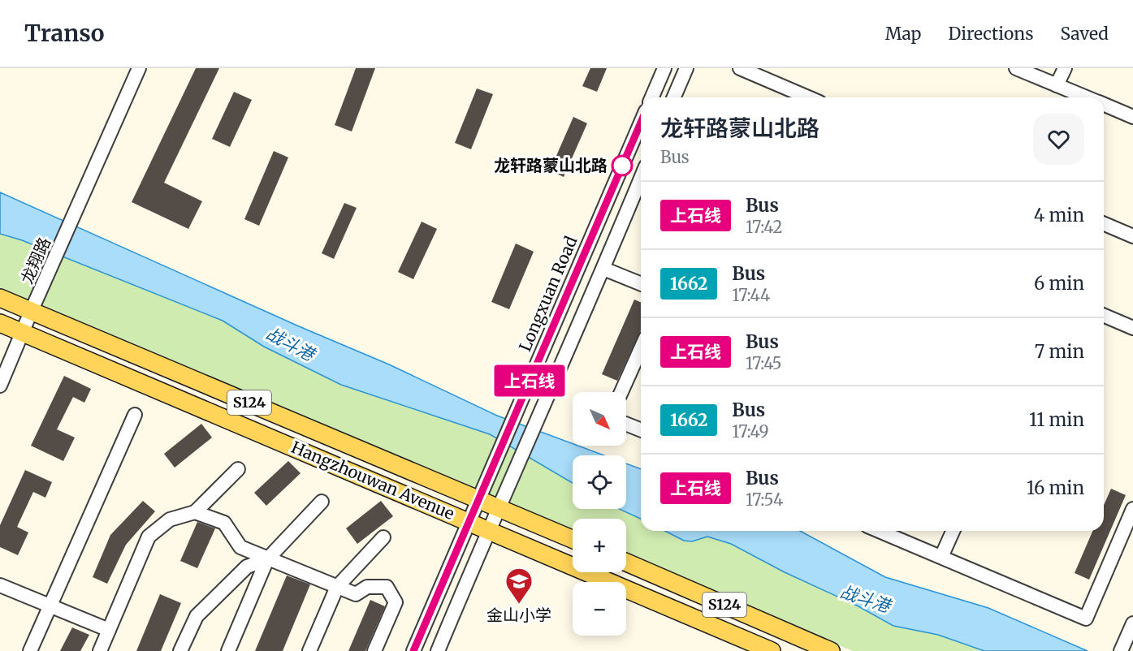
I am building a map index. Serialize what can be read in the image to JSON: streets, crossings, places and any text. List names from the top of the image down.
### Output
{
  "streets": {
    "main road": ["S124", "Hangzhouwan Avenue"],
    "street": ["龙翔路", "Longxuan Road"]
  },
  "crossings": [
    ["龙翔路", "Hangzhouwan Avenue"],
    ["Longxuan Road", "Hangzhouwan Avenue"]
  ],
  "water": ["战斗港"],
  "places": {
    "other": ["龙轩路蒙山北路"],
    "school or university": ["金山小学"]
  },
  "lines": ["bus line 上石线"],
  "north": "bottom right",
  "page": {
    "header": "Transo",
    "nav": ["Map", "Directions", "Saved"],
    "on_map": "上石线",
    "heading": ["龙轩路蒙山北路", "Bus"],
    "list": [
      {
        "mark": "上石线",
        "name": "Bus",
        "note": "17:42",
        "value": "4 min"
      },
      {
        "mark": "1662",
        "name": "Bus",
        "note": "17:44",
        "value": "6 min"
      },
      {
        "mark": "上石线",
        "name": "Bus",
        "note": "17:45",
        "value": "7 min"
      },
      {
        "mark": "1662",
        "name": "Bus",
        "note": "17:49",
        "value": "11 min"
      },
      {
        "mark": "上石线",
        "name": "Bus",
        "note": "17:54",
        "value": "16 min"
      }
    ],
    "map_buttons": ["+", "−"]
  }
}
